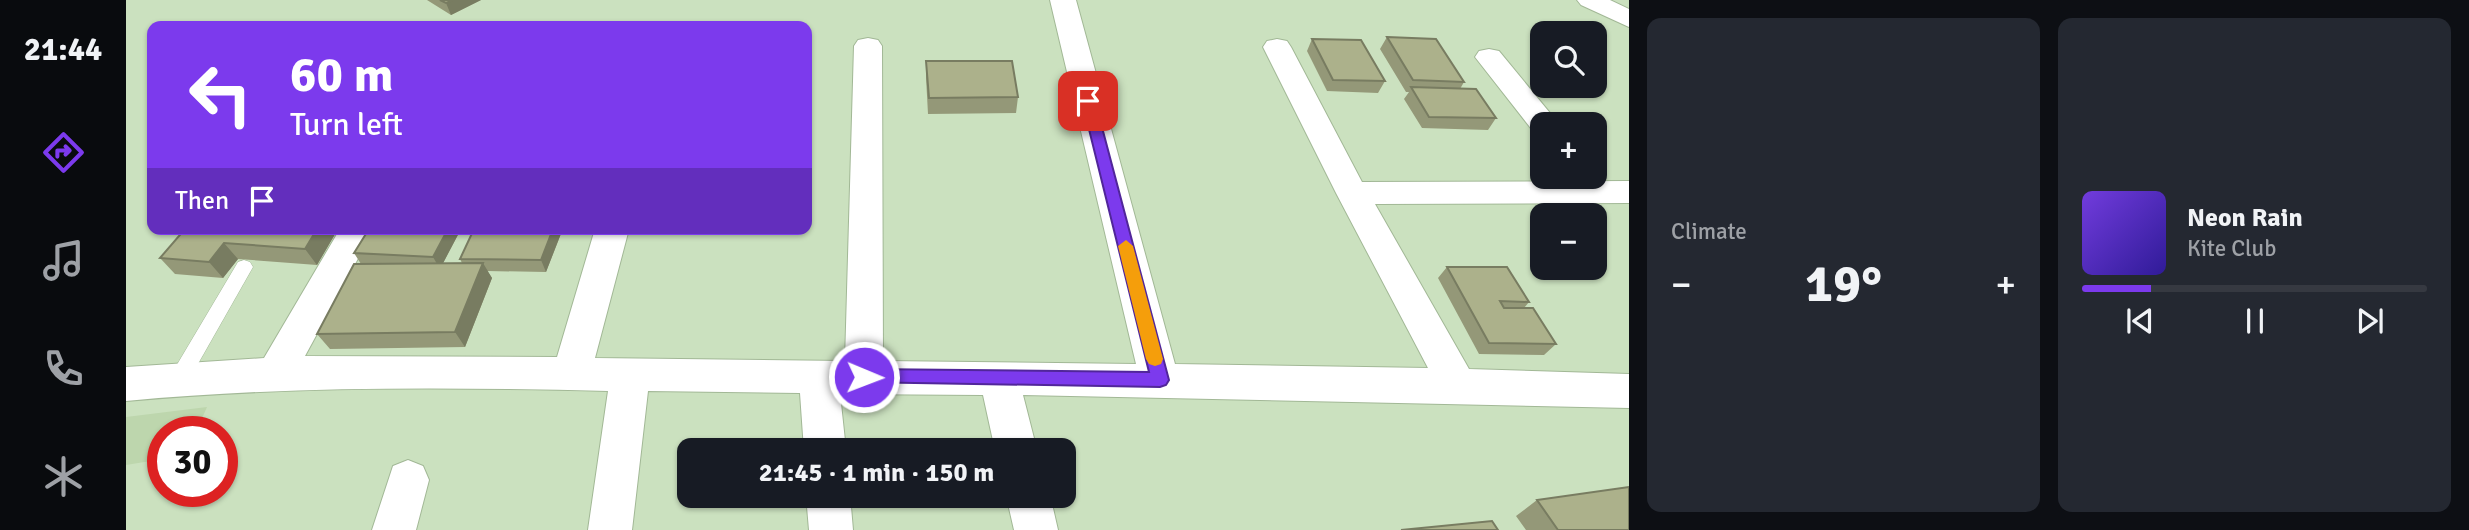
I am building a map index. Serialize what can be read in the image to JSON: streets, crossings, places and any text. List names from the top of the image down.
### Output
{
  "page": {
    "tabs": "21:44",
    "tile": "Climate",
    "map_buttons": ["+", "−"],
    "turn": ["60 m", "Turn left"],
    "then": "Then",
    "song": ["Neon Rain", "Kite Club"],
    "heat": ["−", "19°", "+"],
    "limit": "30",
    "trip": "21:45 · 1 min · 150 m"
  }
}
